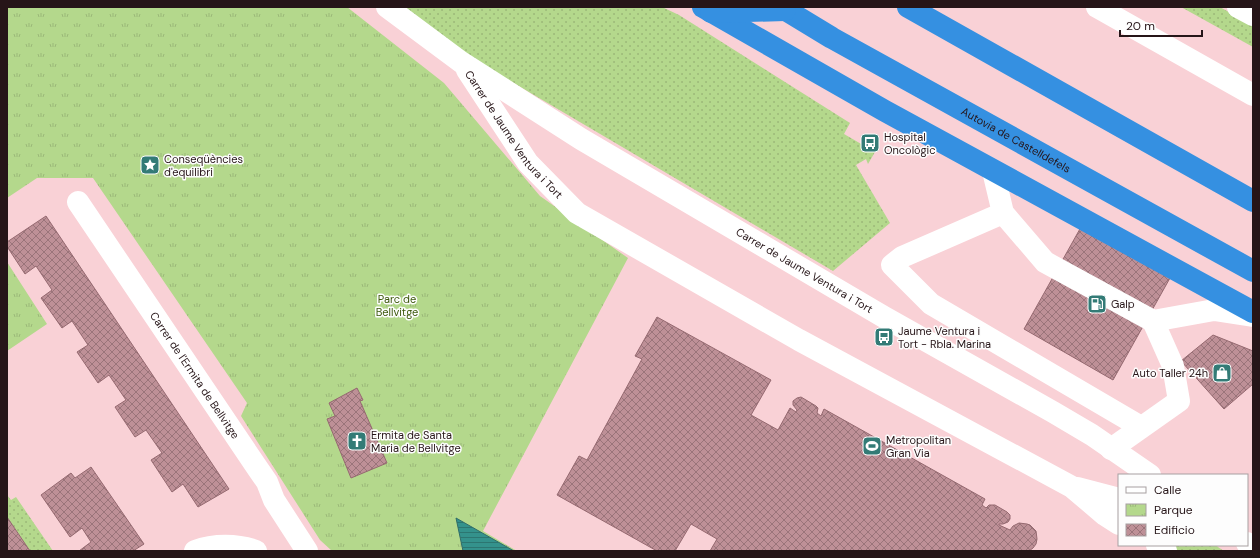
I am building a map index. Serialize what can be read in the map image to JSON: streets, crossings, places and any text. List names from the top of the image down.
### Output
{
  "streets": {
    "highway": ["Autovia de Castelldefels"],
    "street": ["Carrer de Jaume Ventura i Tort", "Carrer de l'Ermita de Bellvitge"]
  },
  "parks": ["Parc de Bellvitge"],
  "places": {
    "bus stop": ["Hospital Oncològic", "Jaume Ventura i Tort - Rbla. Marina"],
    "place": ["Conseqüències d'equilibri"],
    "fuel station": ["Galp"],
    "shop": ["Auto Taller 24h"],
    "church": ["Ermita de Santa Maria de Bellvitge"],
    "sports": ["Metropolitan Gran Via"]
  },
  "legend": ["Calle", "Parque", "Edificio"],
  "scale_bar": "20 m"
}
